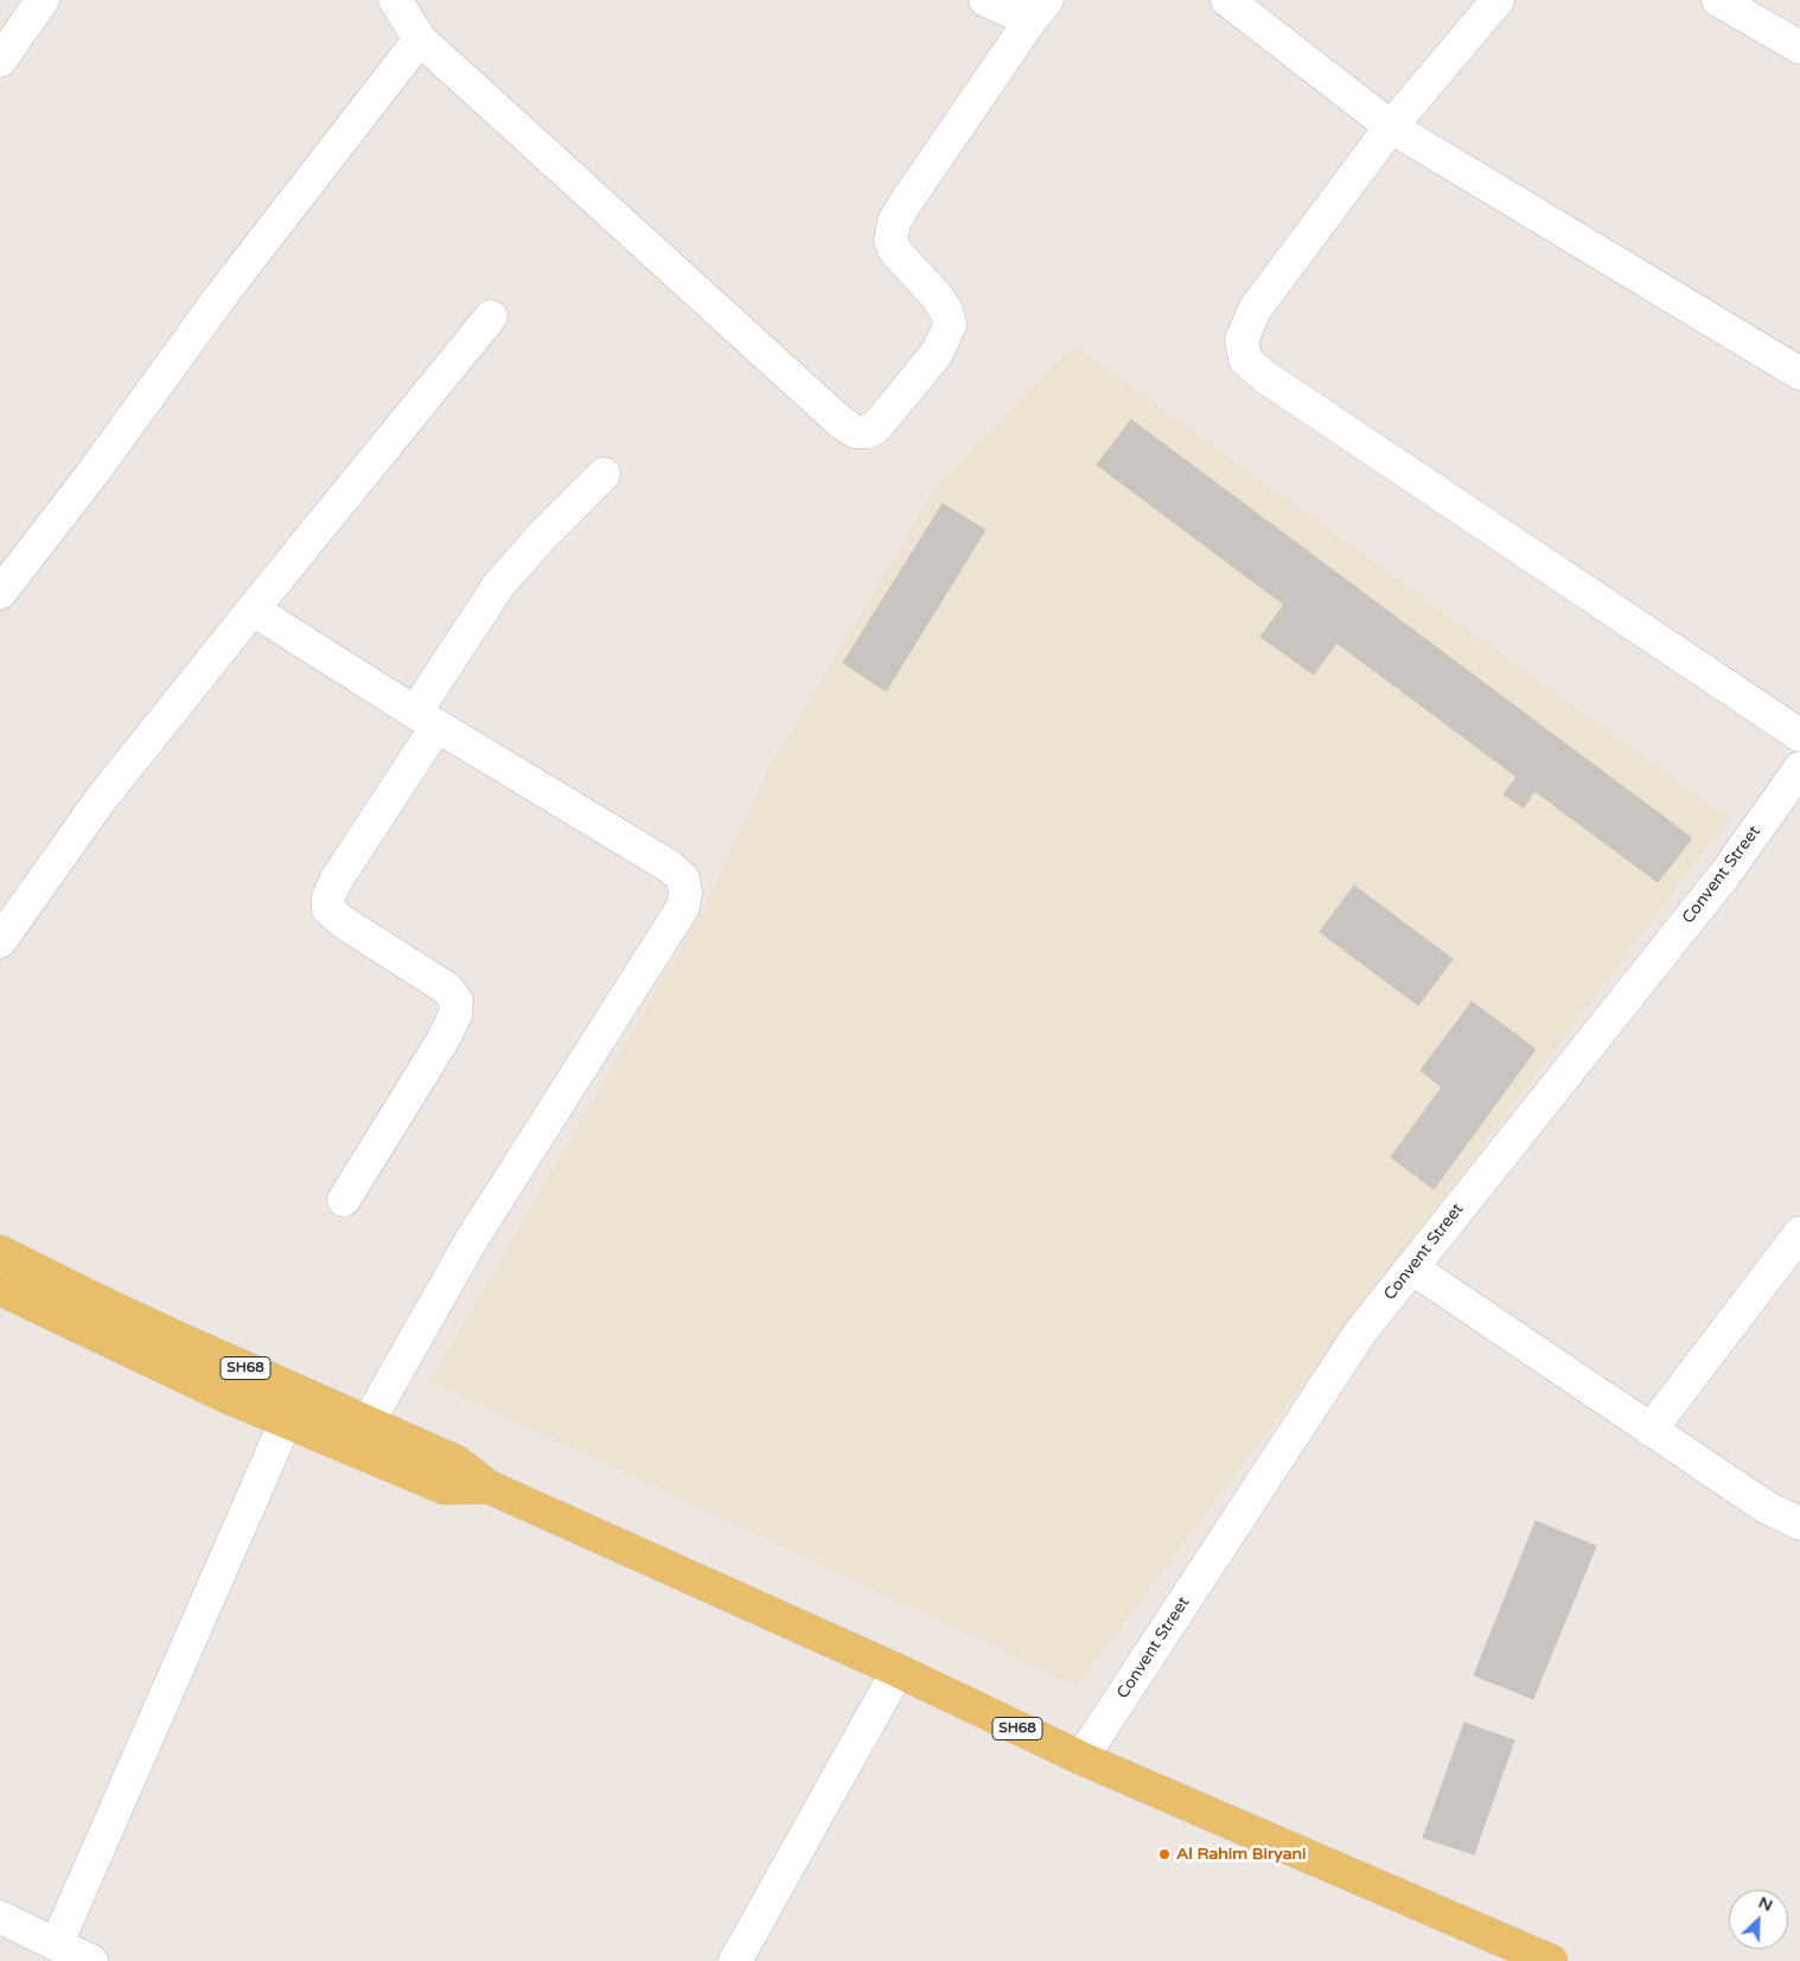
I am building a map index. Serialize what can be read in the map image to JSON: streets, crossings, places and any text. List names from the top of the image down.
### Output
{
  "streets": {
    "main road": ["SH68"],
    "street": ["Convent Street"]
  },
  "crossings": [
    ["Convent Street", "SH68"]
  ],
  "places": ["Al Rahim Biryani"],
  "north": "top right"
}
